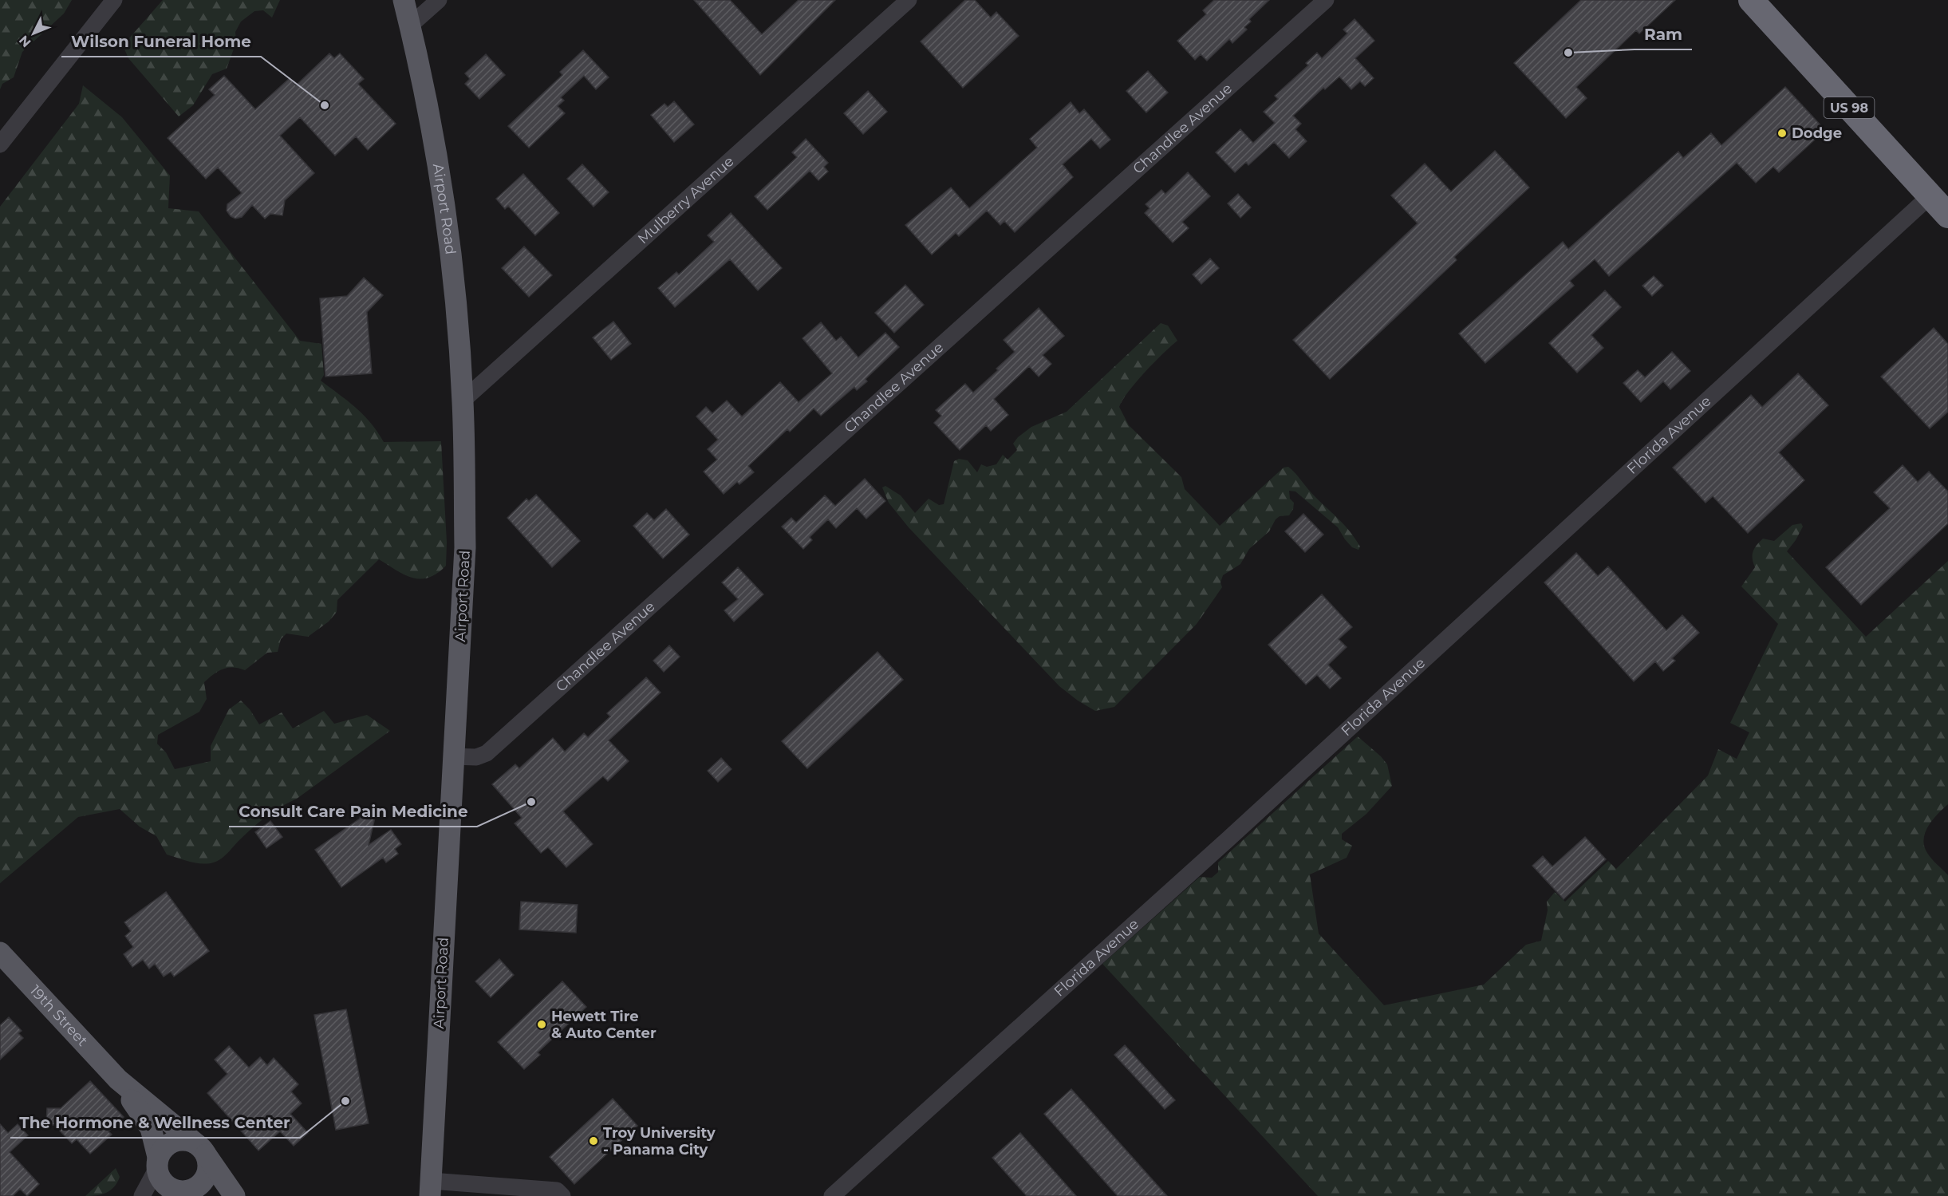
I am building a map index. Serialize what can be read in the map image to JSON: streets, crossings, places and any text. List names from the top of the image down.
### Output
{
  "streets": {
    "highway": ["US 98"],
    "main road": ["Airport Road", "19th Street"],
    "street": ["Chandlee Avenue", "Mulberry Avenue", "Florida Avenue"]
  },
  "crossings": [
    ["US 98", "Florida Avenue"],
    ["Chandlee Avenue", "Airport Road"],
    ["Mulberry Avenue", "Airport Road"]
  ],
  "places": [
    "Ram",
    "Wilson Funeral Home",
    "Dodge",
    "Consult Care Pain Medicine",
    "Hewett Tire & Auto Center",
    "The Hormone & Wellness Center",
    "Troy University - Panama City"
  ],
  "north": "bottom left"
}
